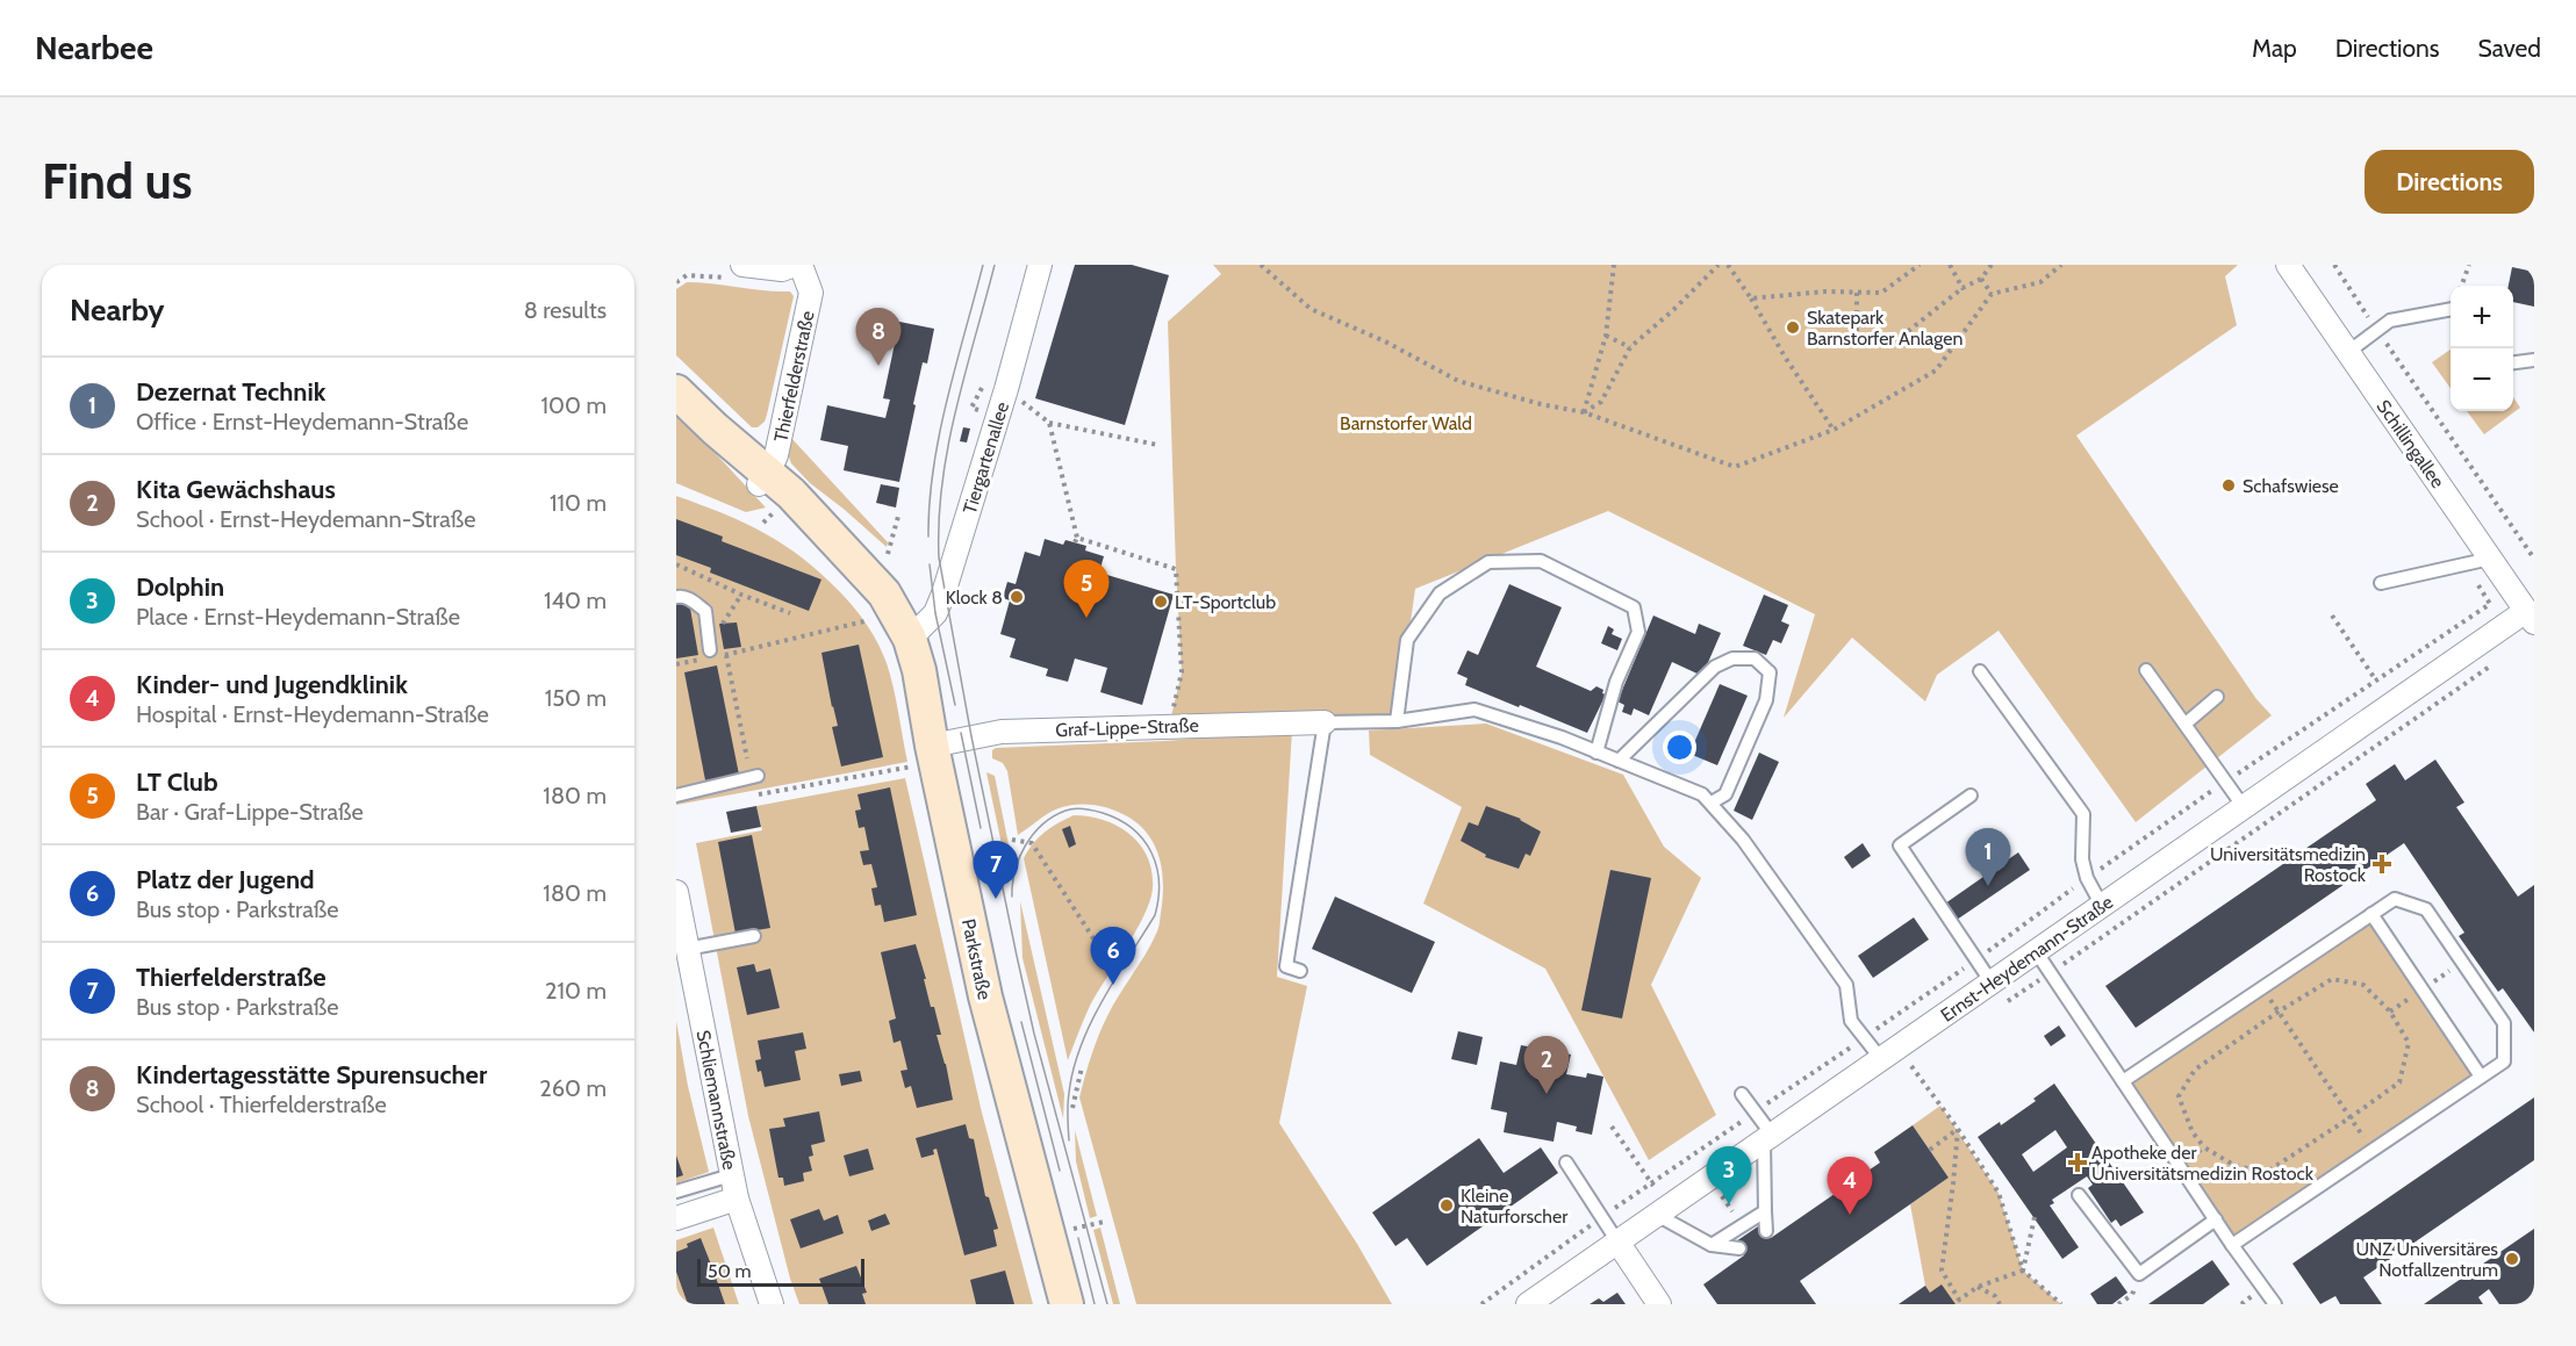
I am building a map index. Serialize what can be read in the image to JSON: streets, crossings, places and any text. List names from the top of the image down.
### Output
{
  "streets": {
    "main road": ["Parkstraße"],
    "street": [
      "Thierfelderstraße",
      "Schillingallee",
      "Tiergartenallee",
      "Graf-Lippe-Straße",
      "Ernst-Heydemann-Straße",
      "Schliemannstraße"
    ]
  },
  "crossings": [
    ["Thierfelderstraße", "Parkstraße"],
    ["Schillingallee", "Ernst-Heydemann-Straße"],
    ["Tiergartenallee", "Parkstraße"],
    ["Graf-Lippe-Straße", "Parkstraße"]
  ],
  "parks": ["Barnstorfer Wald"],
  "places": {
    "other": [
      "Skatepark Barnstorfer Anlagen",
      "Schafswiese",
      "Klock 8",
      "LT-Sportclub",
      "Kleine Naturforscher",
      "UNZ Universitäres Notfallzentrum"
    ],
    "health": ["Universitätsmedizin Rostock", "Apotheke der Universitätsmedizin Rostock"]
  },
  "scale_bar": "50 m",
  "page": {
    "header": "Nearbee",
    "nav": ["Map", "Directions", "Saved"],
    "buttons": "Directions",
    "title": "Find us",
    "heading": ["Nearby", "8 results"],
    "map_buttons": ["+", "−"],
    "pins": [
      "8",
      "5",
      "1",
      "7",
      "6",
      "2",
      "3",
      "4"
    ],
    "list": [
      {
        "mark": "1",
        "name": "Dezernat Technik",
        "note": "Office · Ernst-Heydemann-Straße",
        "value": "100 m"
      },
      {
        "mark": "2",
        "name": "Kita Gewächshaus",
        "note": "School · Ernst-Heydemann-Straße",
        "value": "110 m"
      },
      {
        "mark": "3",
        "name": "Dolphin",
        "note": "Place · Ernst-Heydemann-Straße",
        "value": "140 m"
      },
      {
        "mark": "4",
        "name": "Kinder- und Jugendklinik",
        "note": "Hospital · Ernst-Heydemann-Straße",
        "value": "150 m"
      },
      {
        "mark": "5",
        "name": "LT Club",
        "note": "Bar · Graf-Lippe-Straße",
        "value": "180 m"
      },
      {
        "mark": "6",
        "name": "Platz der Jugend",
        "note": "Bus stop · Parkstraße",
        "value": "180 m"
      },
      {
        "mark": "7",
        "name": "Thierfelderstraße",
        "note": "Bus stop · Parkstraße",
        "value": "210 m"
      },
      {
        "mark": "8",
        "name": "Kindertagesstätte Spurensucher",
        "note": "School · Thierfelderstraße",
        "value": "260 m"
      }
    ],
    "scale": "50 m"
  }
}
